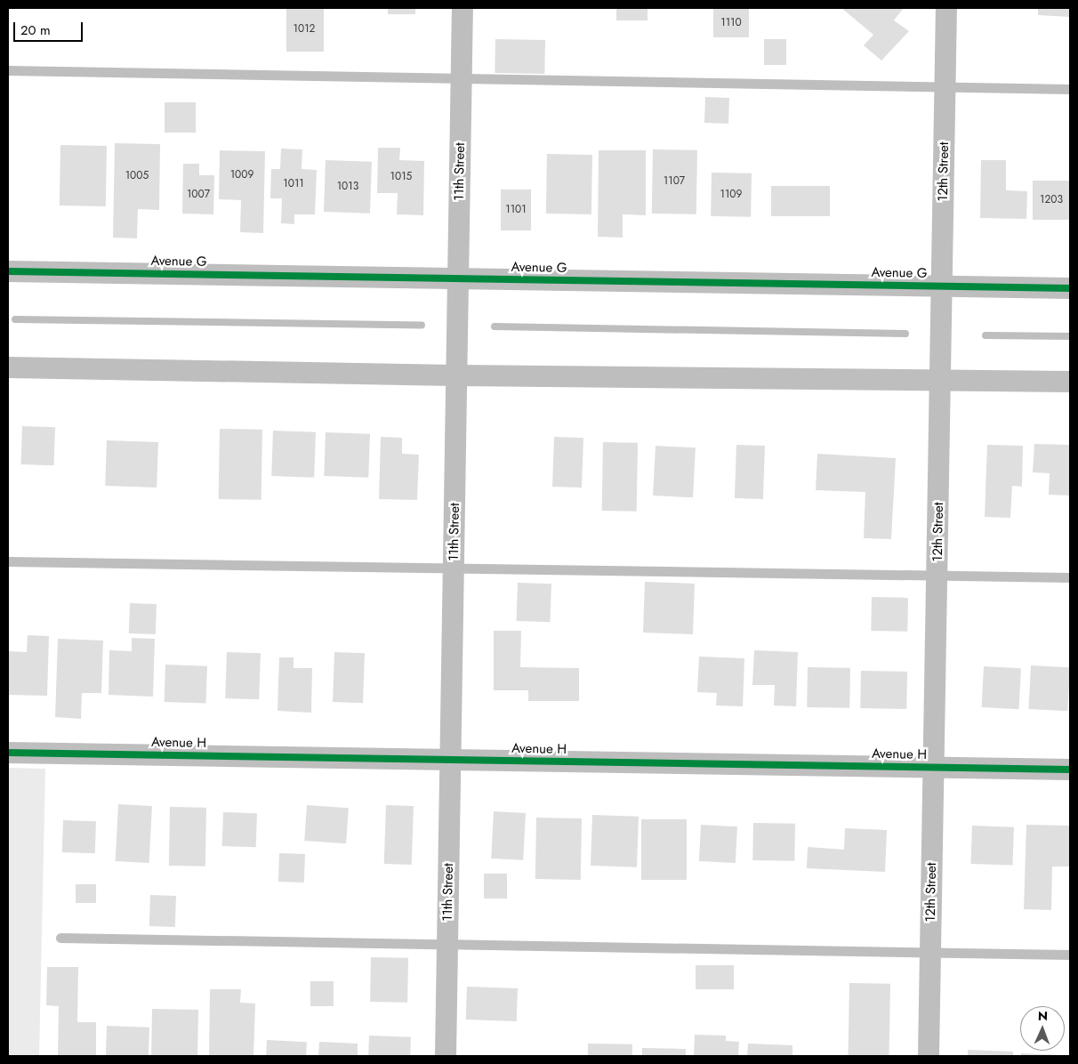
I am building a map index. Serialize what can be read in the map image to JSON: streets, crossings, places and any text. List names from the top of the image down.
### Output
{
  "streets": {
    "street": [
      "11th Street",
      "12th Street",
      "Avenue G",
      "Avenue H"
    ]
  },
  "crossings": [
    ["11th Street", "Avenue G"],
    ["11th Street", "Avenue H"],
    ["12th Street", "Avenue G"],
    ["12th Street", "Avenue H"]
  ],
  "house_numbers": [
    "1110",
    "1012",
    "1009",
    "1005",
    "1015",
    "1107",
    "1011",
    "1013",
    "1007",
    "1109",
    "1203",
    "1101"
  ],
  "scale_bar": "20 m",
  "north": "top"
}
